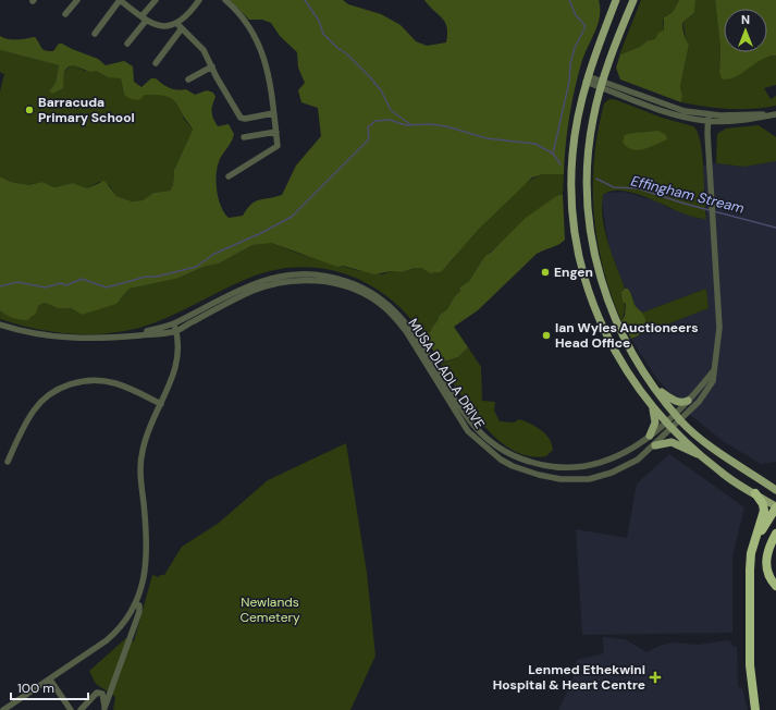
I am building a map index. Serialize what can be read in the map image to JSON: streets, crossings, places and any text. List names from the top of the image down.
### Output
{
  "streets": {
    "street": ["MUSA DLADLA DRIVE"]
  },
  "water": ["Effingham Stream"],
  "parks": ["Newlands Cemetery"],
  "places": {
    "other": ["Barracuda Primary School", "Engen", "Ian Wyles Auctioneers Head Office"],
    "health": ["Lenmed Ethekwini Hospital & Heart Centre"]
  },
  "scale_bar": "100 m",
  "north": "top"
}
